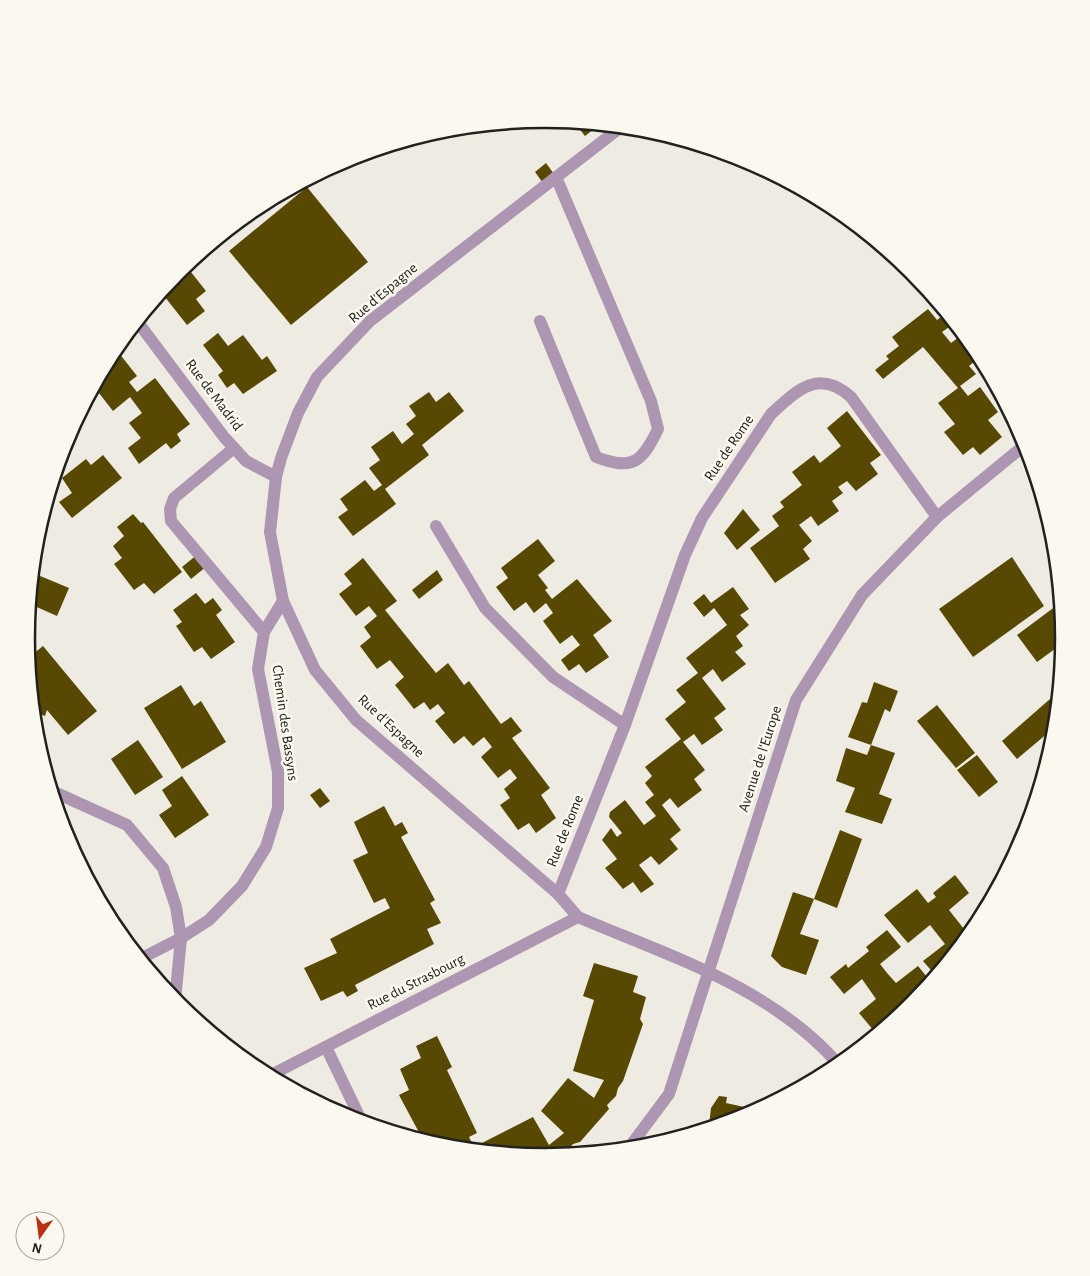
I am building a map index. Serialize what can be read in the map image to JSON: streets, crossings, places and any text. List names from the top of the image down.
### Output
{
  "streets": {
    "street": [
      "Rue d'Espagne",
      "Rue de Madrid",
      "Rue de Rome",
      "Chemin des Bassyns",
      "Avenue de l'Europe",
      "Rue du Strasbourg"
    ]
  },
  "crossings": [
    ["Rue d'Espagne", "Rue de Madrid"],
    ["Rue d'Espagne", "Rue de Rome"],
    ["Rue d'Espagne", "Chemin des Bassyns"],
    ["Rue d'Espagne", "Avenue de l'Europe"],
    ["Rue d'Espagne", "Rue du Strasbourg"],
    ["Rue de Rome", "Avenue de l'Europe"]
  ],
  "north": "bottom"
}
